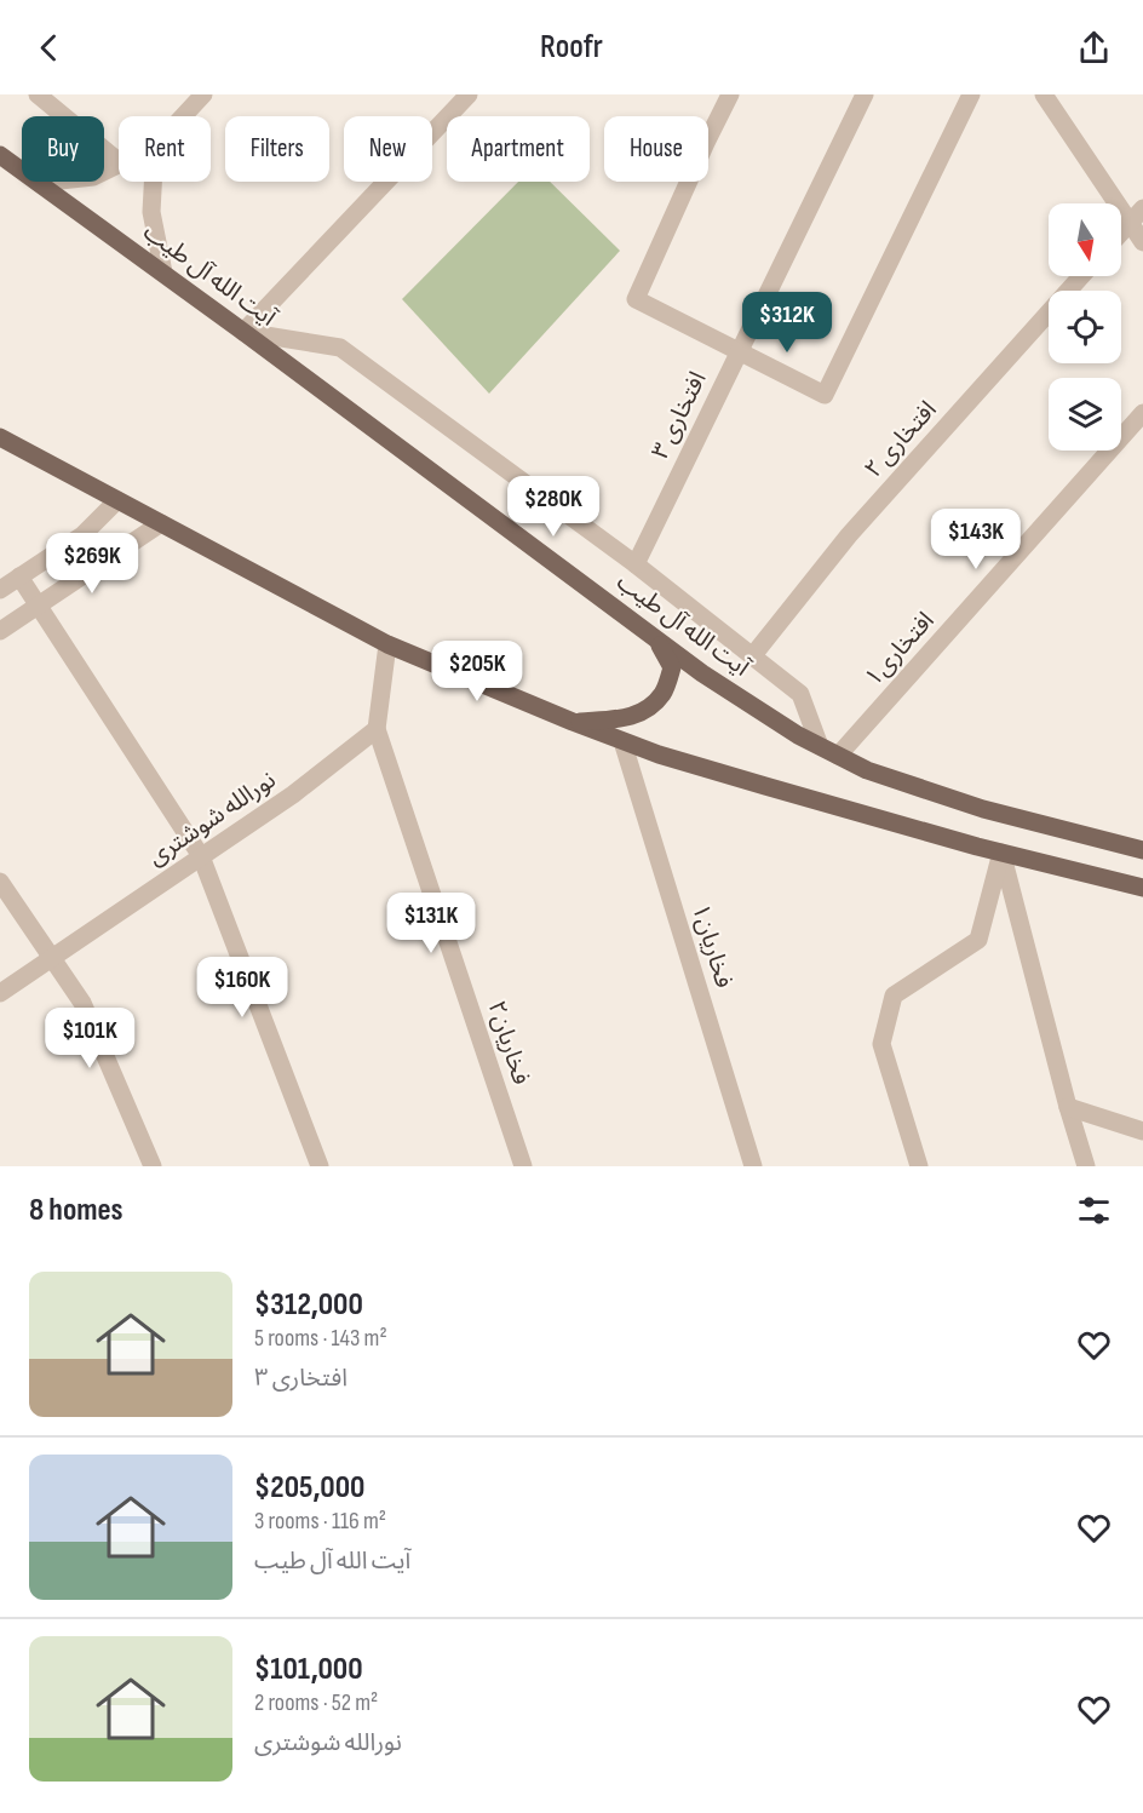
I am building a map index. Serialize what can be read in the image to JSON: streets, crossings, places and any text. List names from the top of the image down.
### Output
{
  "streets": {
    "main road": ["آیت الله آل طیب"],
    "street": [
      "افتخاری ۳",
      "افتخاری ۲",
      "افتخاری۱",
      "نورالله شوشتری",
      "فخاریان۱",
      "فخاریان۲"
    ]
  },
  "crossings": [
    ["آیت الله آل طیب", "افتخاری۱"],
    ["نورالله شوشتری", "فخاریان۲"]
  ],
  "north": "bottom",
  "page": {
    "header": "Roofr",
    "chip": [
      "Buy",
      "Rent",
      "Filters",
      "New",
      "Apartment",
      "House"
    ],
    "price": [
      "$312K",
      "$280K",
      "$143K",
      "$269K",
      "$205K",
      "$131K",
      "$160K",
      "$101K"
    ],
    "heading": "8 homes",
    "list": [
      {
        "name": "$312,000",
        "note": "5 rooms · 143 m² · افتخاری ۳"
      },
      {
        "name": "$205,000",
        "note": "3 rooms · 116 m² · آیت الله آل طیب"
      },
      {
        "name": "$101,000",
        "note": "2 rooms · 52 m² · نورالله شوشتری"
      }
    ]
  }
}
